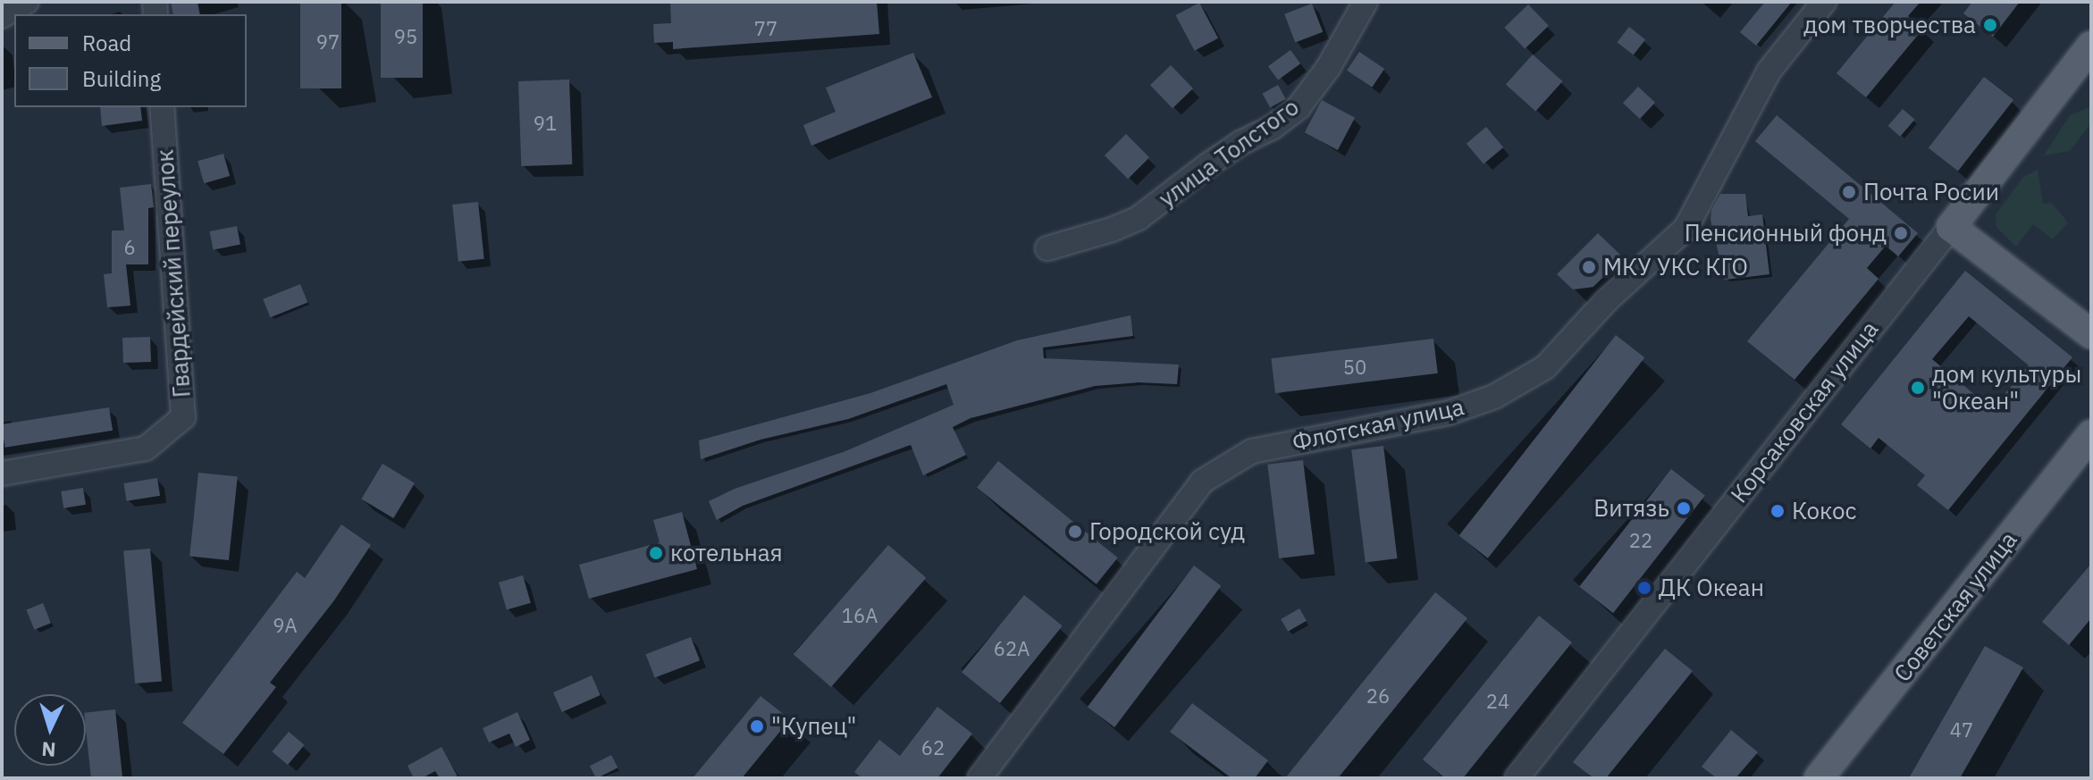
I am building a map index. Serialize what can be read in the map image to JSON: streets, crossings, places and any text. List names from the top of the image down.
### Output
{
  "streets": {
    "main road": ["Корсаковская улица", "Советская улица"],
    "street": ["улица Толстого", "Гвардейский переулок", "Флотская улица"]
  },
  "places": [
    "дом творчества",
    "Почта Росии",
    "Пенсионный фонд",
    "МКУ УКС КГО",
    "дом культуры \"Океан\"",
    "Витязь",
    "Кокос",
    "Городской суд",
    "котельная",
    "ДК Океан",
    "\"Купец\""
  ],
  "house_numbers": [
    "77",
    "95",
    "97",
    "91",
    "6",
    "50",
    "22",
    "16А",
    "9А",
    "62А",
    "26",
    "24",
    "47",
    "62"
  ],
  "legend": ["Road", "Building"],
  "north": "bottom"
}
